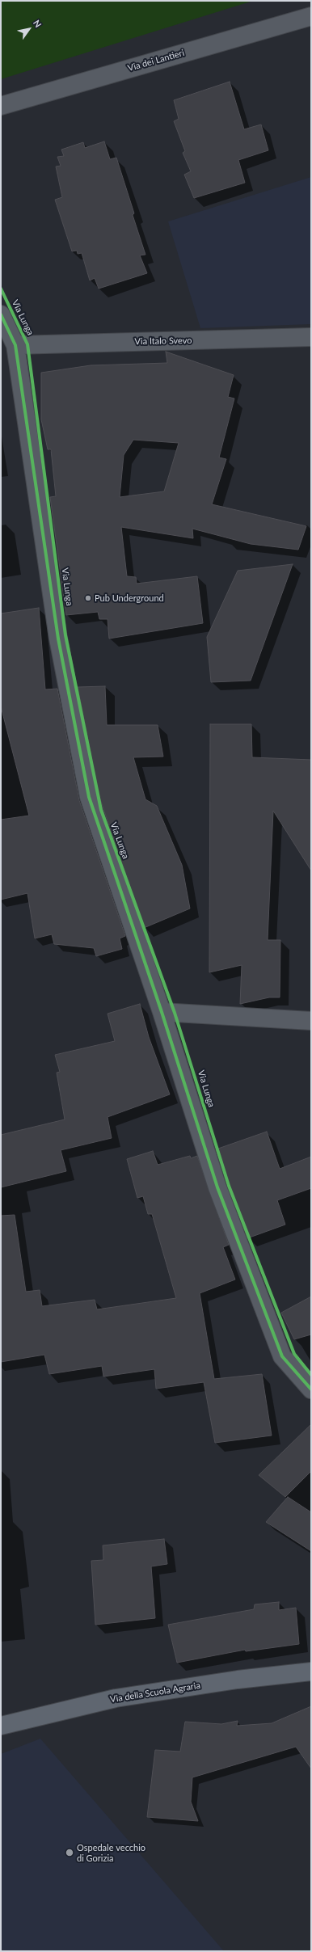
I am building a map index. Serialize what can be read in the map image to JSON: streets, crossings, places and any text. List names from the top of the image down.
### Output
{
  "streets": {
    "main road": ["Via della Scuola Agraria"],
    "street": ["Via dei Lantieri", "Via Lunga", "Via Italo Svevo"]
  },
  "crossings": [
    ["Via Lunga", "Via Italo Svevo"]
  ],
  "places": ["Pub Underground", "Ospedale vecchio di Gorizia"],
  "north": "top right"
}
